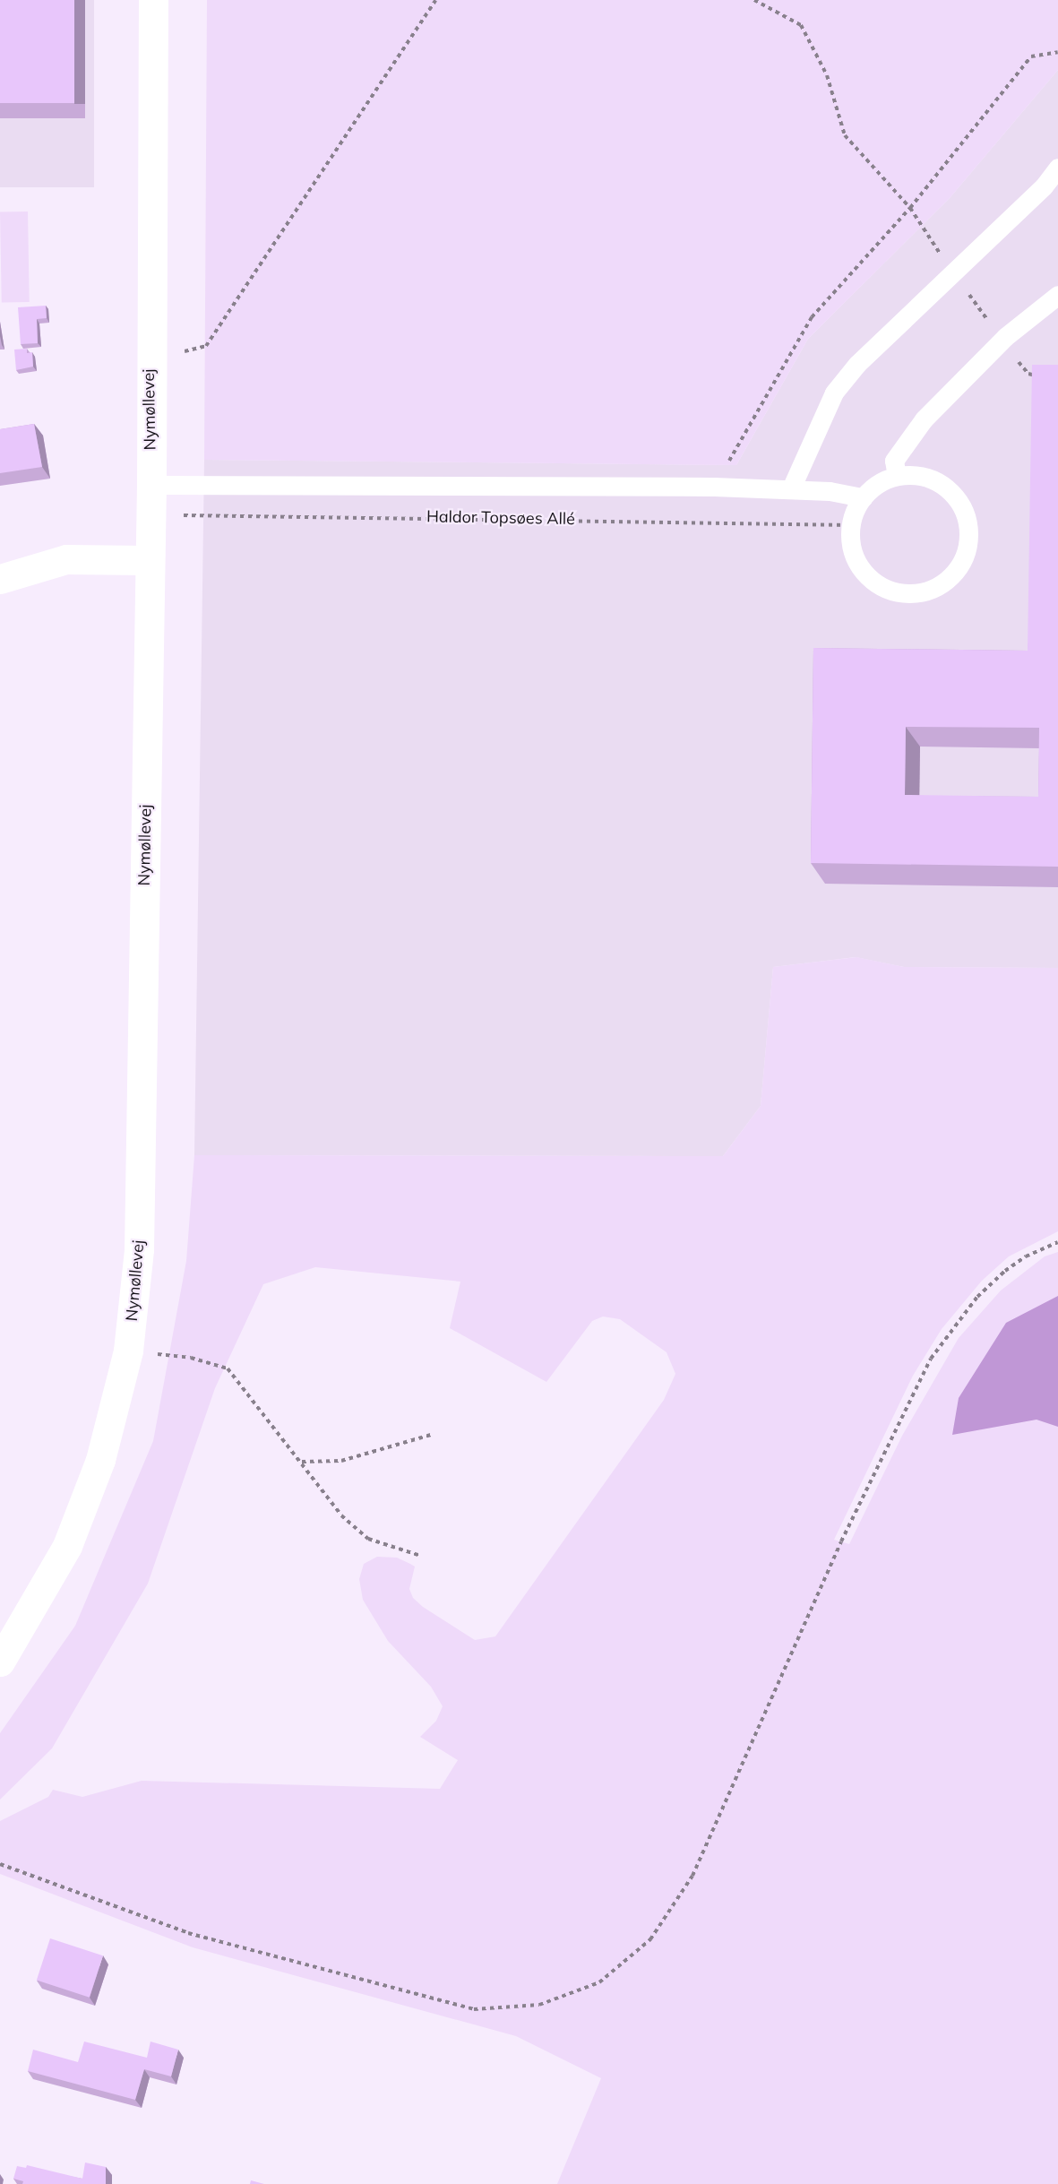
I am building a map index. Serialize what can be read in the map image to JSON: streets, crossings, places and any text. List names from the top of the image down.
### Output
{
  "streets": {
    "street": ["Nymøllevej"],
    "lane": ["Haldor Topsøes Allé"]
  },
  "crossings": [
    ["Nymøllevej", "Haldor Topsøes Allé"]
  ]
}
